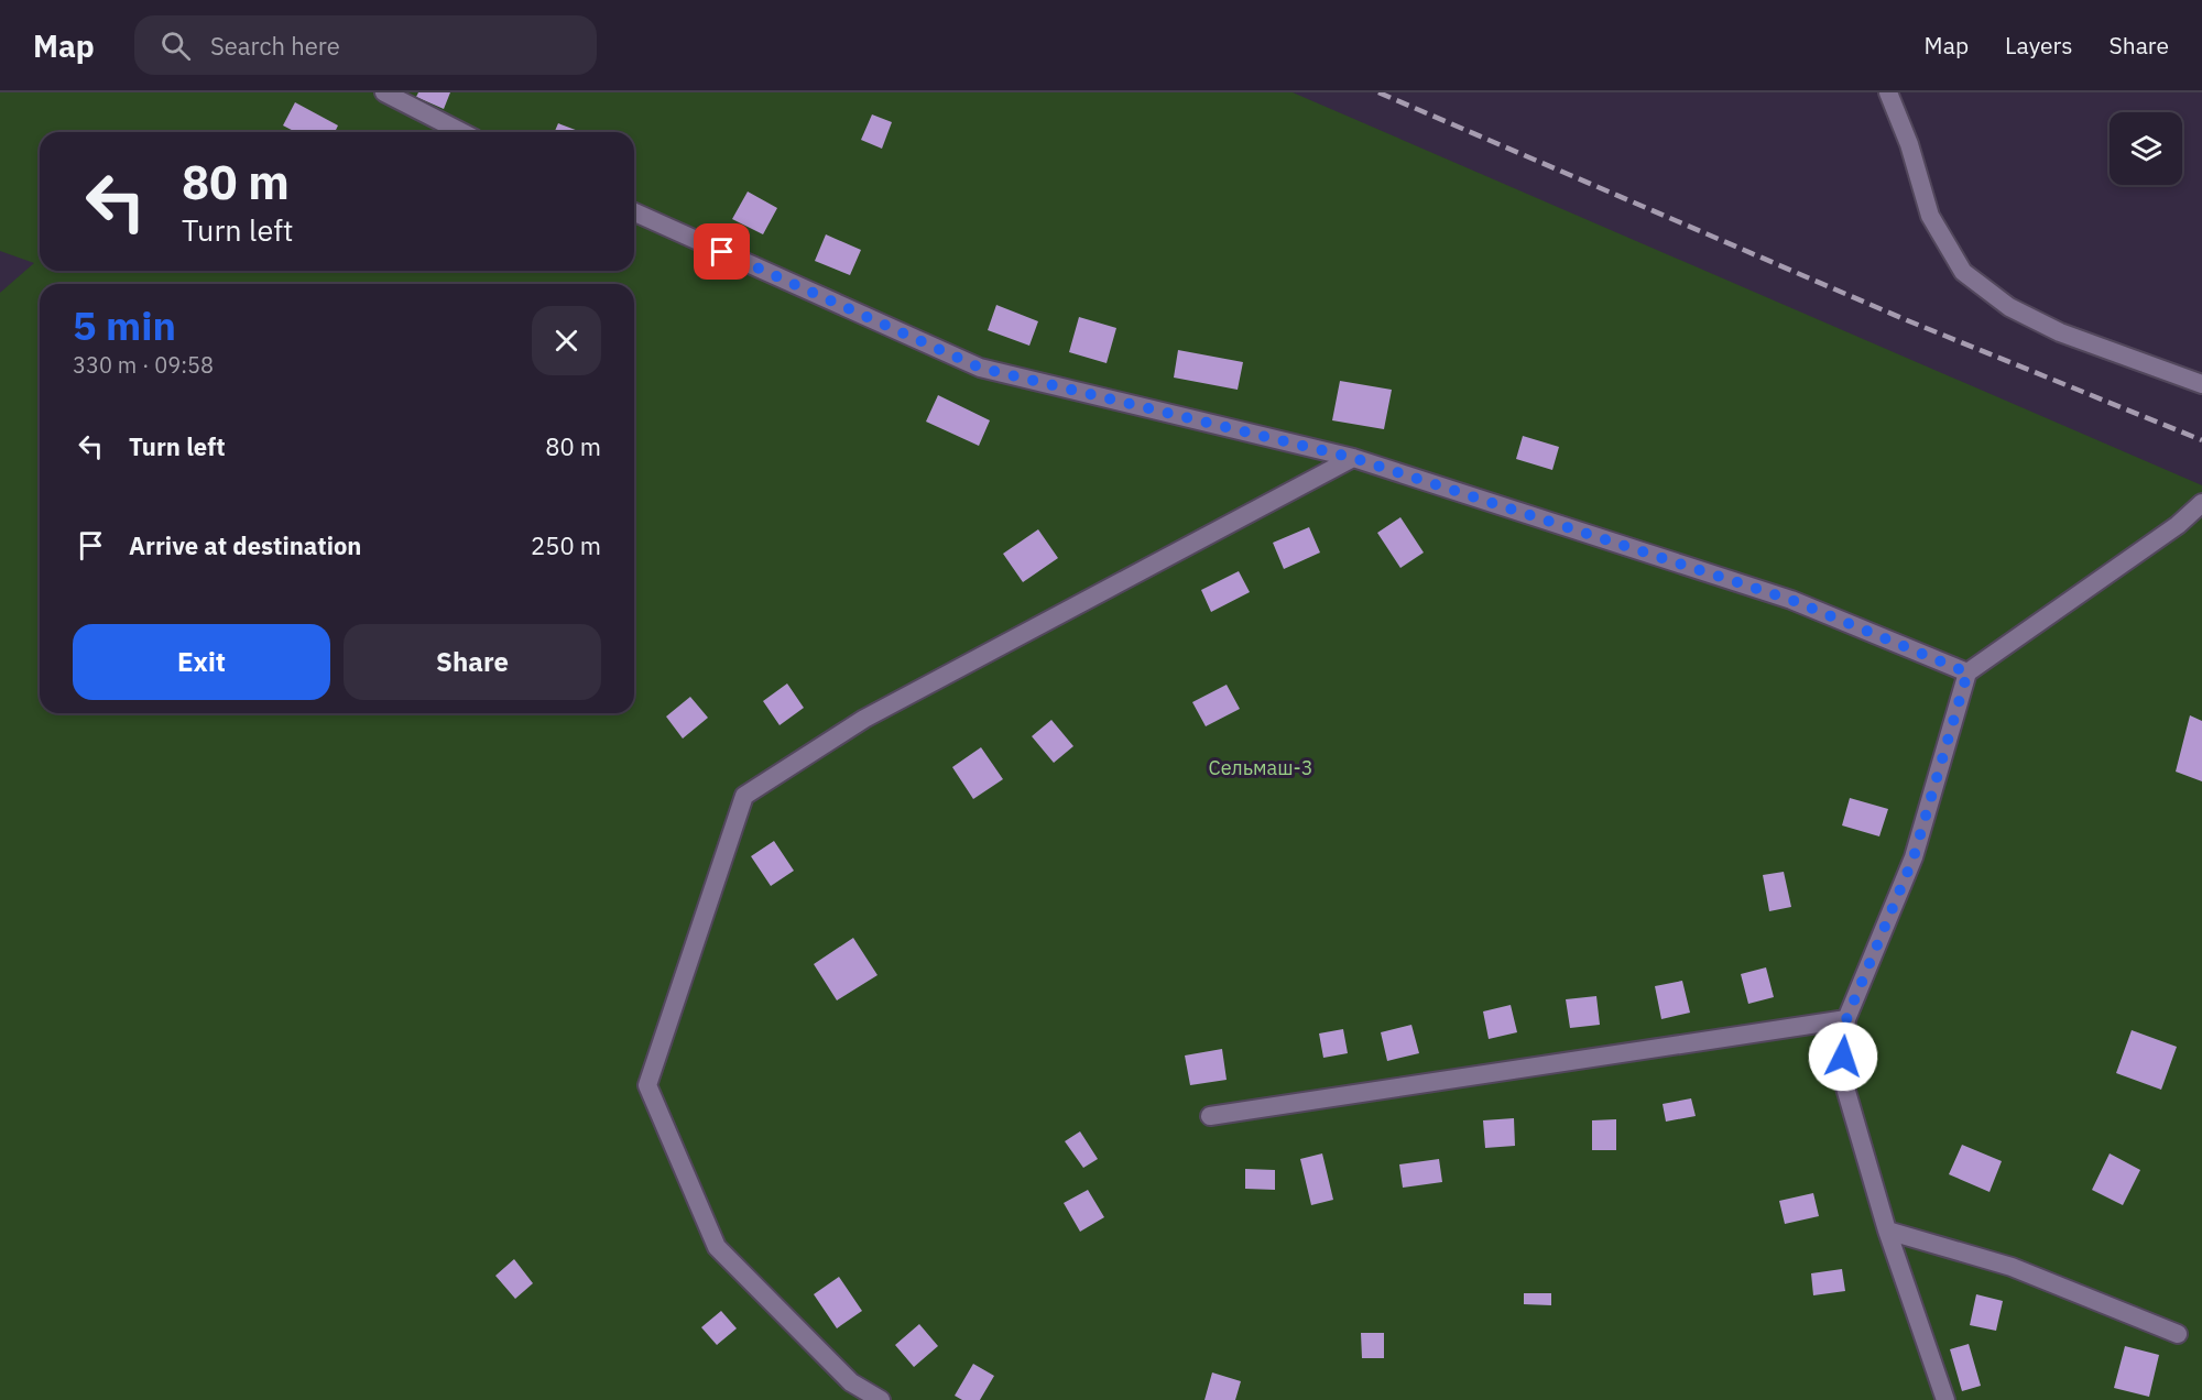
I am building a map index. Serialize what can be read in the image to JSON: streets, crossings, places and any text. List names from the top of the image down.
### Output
{
  "parks": ["Сельмаш-3"],
  "page": {
    "header": "Map",
    "search": "Search here",
    "nav": ["Map", "Layers", "Share"],
    "turn": ["80 m", "Turn left"],
    "heading": ["5 min", "330 m · 09:58"],
    "list": [
      {
        "name": "Turn left",
        "value": "80 m"
      },
      {
        "name": "Arrive at destination",
        "value": "250 m"
      }
    ],
    "buttons": ["Exit", "Share"]
  }
}
